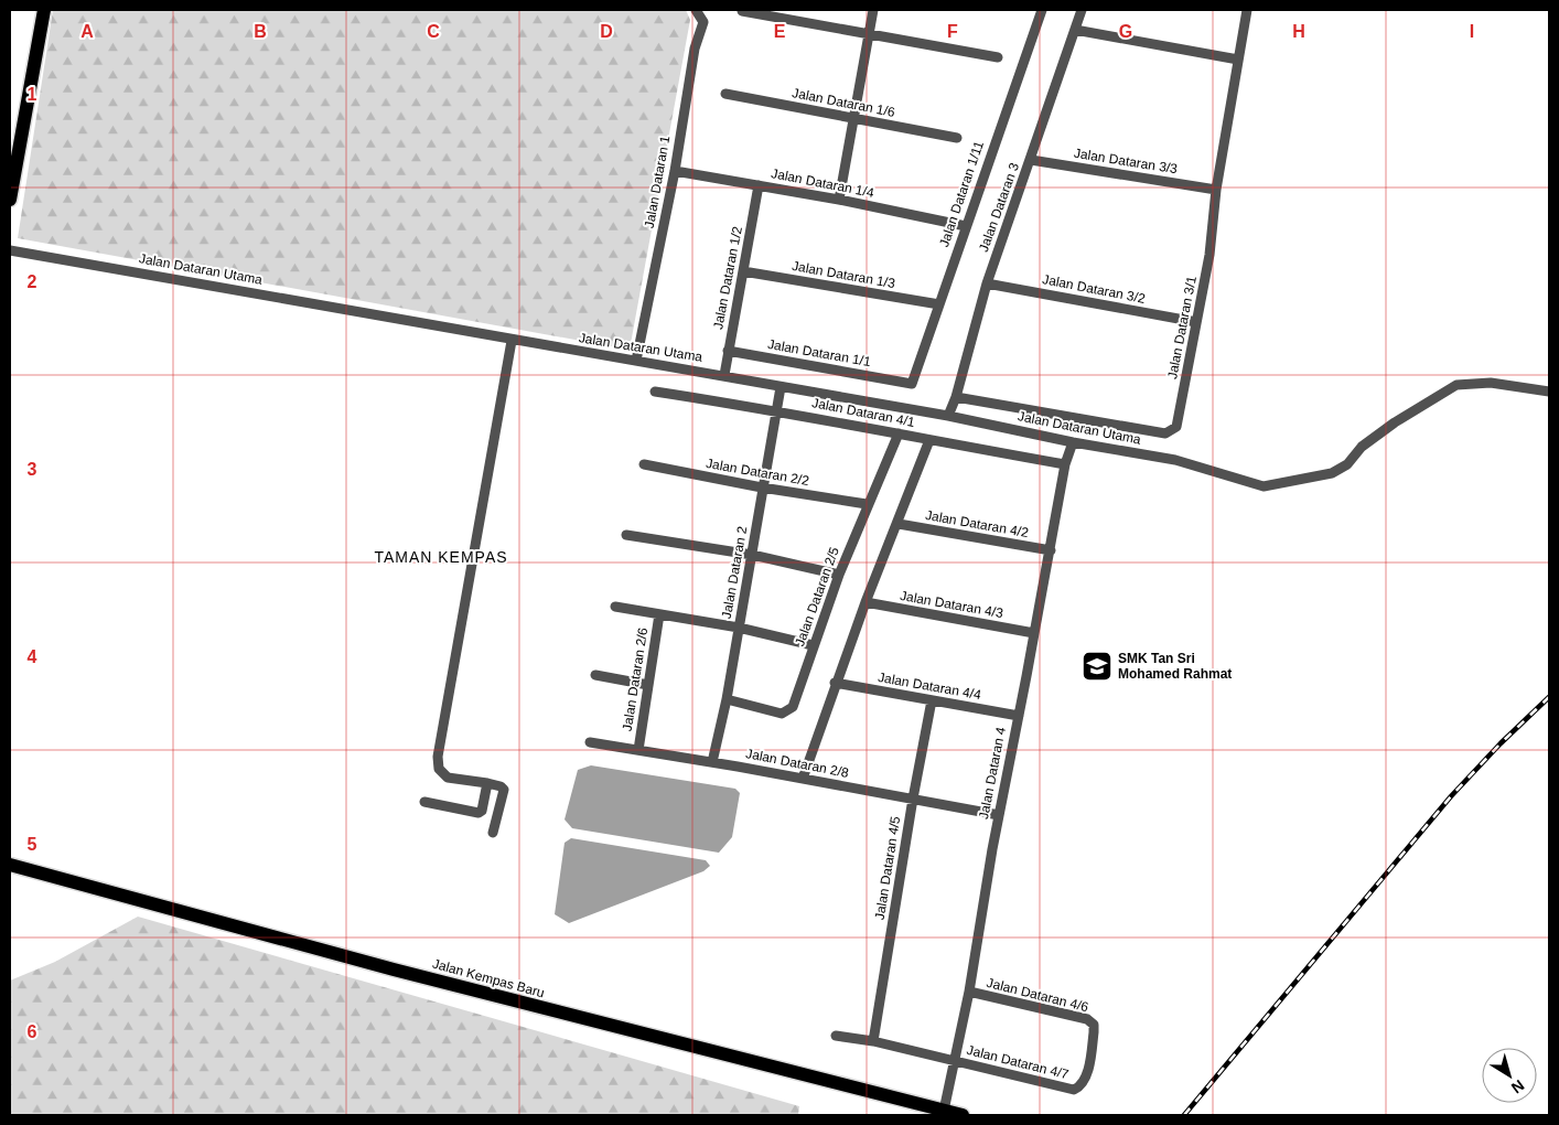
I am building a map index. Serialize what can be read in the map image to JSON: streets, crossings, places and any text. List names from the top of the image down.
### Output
{
  "streets": {
    "main road": ["Jalan Kempas Baru"],
    "street": [
      "Jalan Dataran 1/6",
      "Jalan Dataran 3/3",
      "Jalan Dataran 1",
      "Jalan Dataran 1/4",
      "Jalan Dataran 1/11",
      "Jalan Dataran 3",
      "Jalan Dataran Utama",
      "Jalan Dataran 1/3",
      "Jalan Dataran 1/2",
      "Jalan Dataran 3/2",
      "Jalan Dataran 3/1",
      "Jalan Dataran 1/1",
      "Jalan Dataran 4/1",
      "Jalan Dataran 2/2",
      "Jalan Dataran 4/2",
      "Jalan Dataran 2",
      "Jalan Dataran 2/5",
      "Jalan Dataran 4/3",
      "Jalan Dataran 2/6",
      "Jalan Dataran 4/4",
      "Jalan Dataran 2/8",
      "Jalan Dataran 4",
      "Jalan Dataran 4/5",
      "Jalan Dataran 4/6",
      "Jalan Dataran 4/7"
    ]
  },
  "crossings": [
    ["Jalan Dataran 3/3", "Jalan Dataran 3"],
    ["Jalan Dataran 3/3", "Jalan Dataran 3/1"],
    ["Jalan Dataran 1", "Jalan Dataran 1/4"],
    ["Jalan Dataran 1", "Jalan Dataran Utama"],
    ["Jalan Dataran 1/4", "Jalan Dataran 1/11"],
    ["Jalan Dataran 1/4", "Jalan Dataran 1/2"],
    ["Jalan Dataran 1/11", "Jalan Dataran 1/3"],
    ["Jalan Dataran 1/11", "Jalan Dataran 1/1"],
    ["Jalan Dataran 3", "Jalan Dataran Utama"],
    ["Jalan Dataran 3", "Jalan Dataran 3/2"],
    ["Jalan Dataran 3", "Jalan Dataran 3/1"],
    ["Jalan Dataran Utama", "Jalan Dataran 1/2"],
    ["Jalan Dataran Utama", "Jalan Dataran 2"],
    ["Jalan Dataran Utama", "Jalan Dataran 4"],
    ["Jalan Dataran 1/3", "Jalan Dataran 1/2"],
    ["Jalan Dataran 1/2", "Jalan Dataran 1/1"],
    ["Jalan Dataran 3/2", "Jalan Dataran 3/1"],
    ["Jalan Dataran 4/1", "Jalan Dataran 2"],
    ["Jalan Dataran 4/1", "Jalan Dataran 2/5"],
    ["Jalan Dataran 4/1", "Jalan Dataran 4"],
    ["Jalan Dataran 2/2", "Jalan Dataran 2"],
    ["Jalan Dataran 2/2", "Jalan Dataran 2/5"],
    ["Jalan Dataran 4/2", "Jalan Dataran 4"],
    ["Jalan Dataran 2", "Jalan Dataran 2/5"],
    ["Jalan Dataran 2", "Jalan Dataran 2/8"],
    ["Jalan Dataran 4/3", "Jalan Dataran 4"],
    ["Jalan Dataran 2/6", "Jalan Dataran 2/8"],
    ["Jalan Dataran 4/4", "Jalan Dataran 4"],
    ["Jalan Dataran 4/4", "Jalan Dataran 4/5"],
    ["Jalan Dataran 2/8", "Jalan Dataran 4"],
    ["Jalan Dataran 2/8", "Jalan Dataran 4/5"],
    ["Jalan Dataran 4", "Jalan Kempas Baru"],
    ["Jalan Dataran 4", "Jalan Dataran 4/6"],
    ["Jalan Dataran 4", "Jalan Dataran 4/7"],
    ["Jalan Dataran 4/6", "Jalan Dataran 4/7"]
  ],
  "districts": ["TAMAN KEMPAS"],
  "places": {
    "school or university": ["SMK Tan Sri Mohamed Rahmat"]
  },
  "north": "bottom right",
  "grid": {
    "columns": [
      "A",
      "B",
      "C",
      "D",
      "E",
      "F",
      "G",
      "H",
      "I"
    ],
    "rows": [
      "1",
      "2",
      "3",
      "4",
      "5",
      "6"
    ]
  }
}
